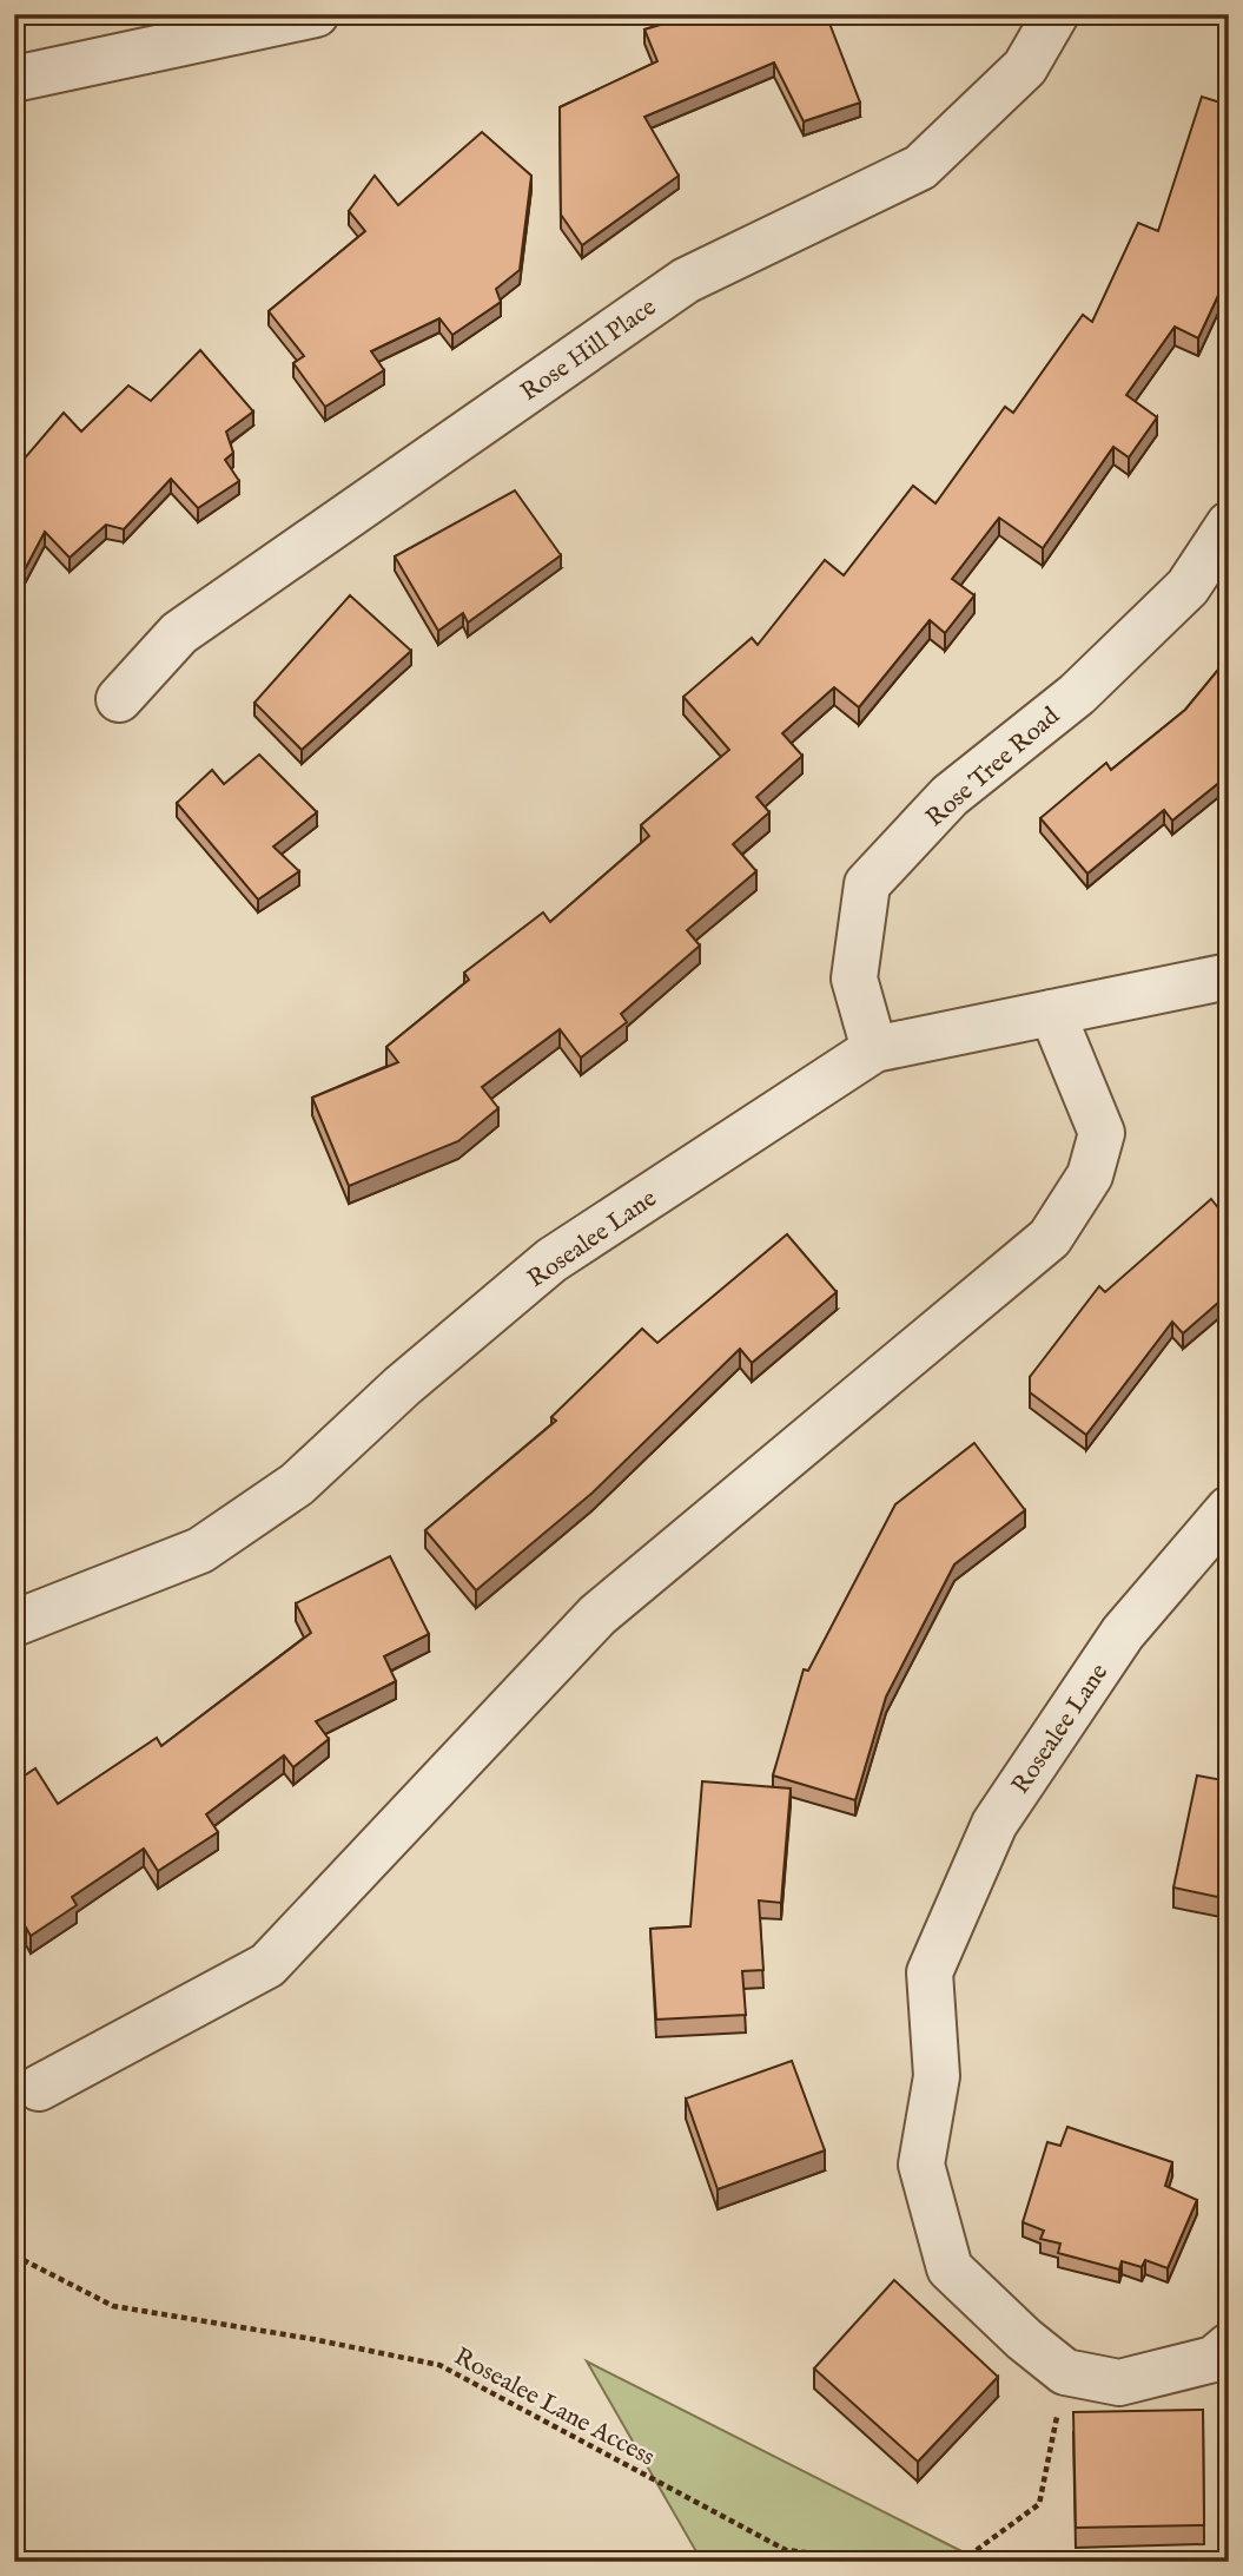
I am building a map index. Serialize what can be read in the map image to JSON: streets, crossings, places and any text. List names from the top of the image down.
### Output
{
  "streets": {
    "street": ["Rose Hill Place", "Rose Tree Road", "Rosealee Lane"],
    "path": ["Rosealee Lane Access"]
  },
  "crossings": [
    ["Rose Tree Road", "Rosealee Lane"]
  ]
}
